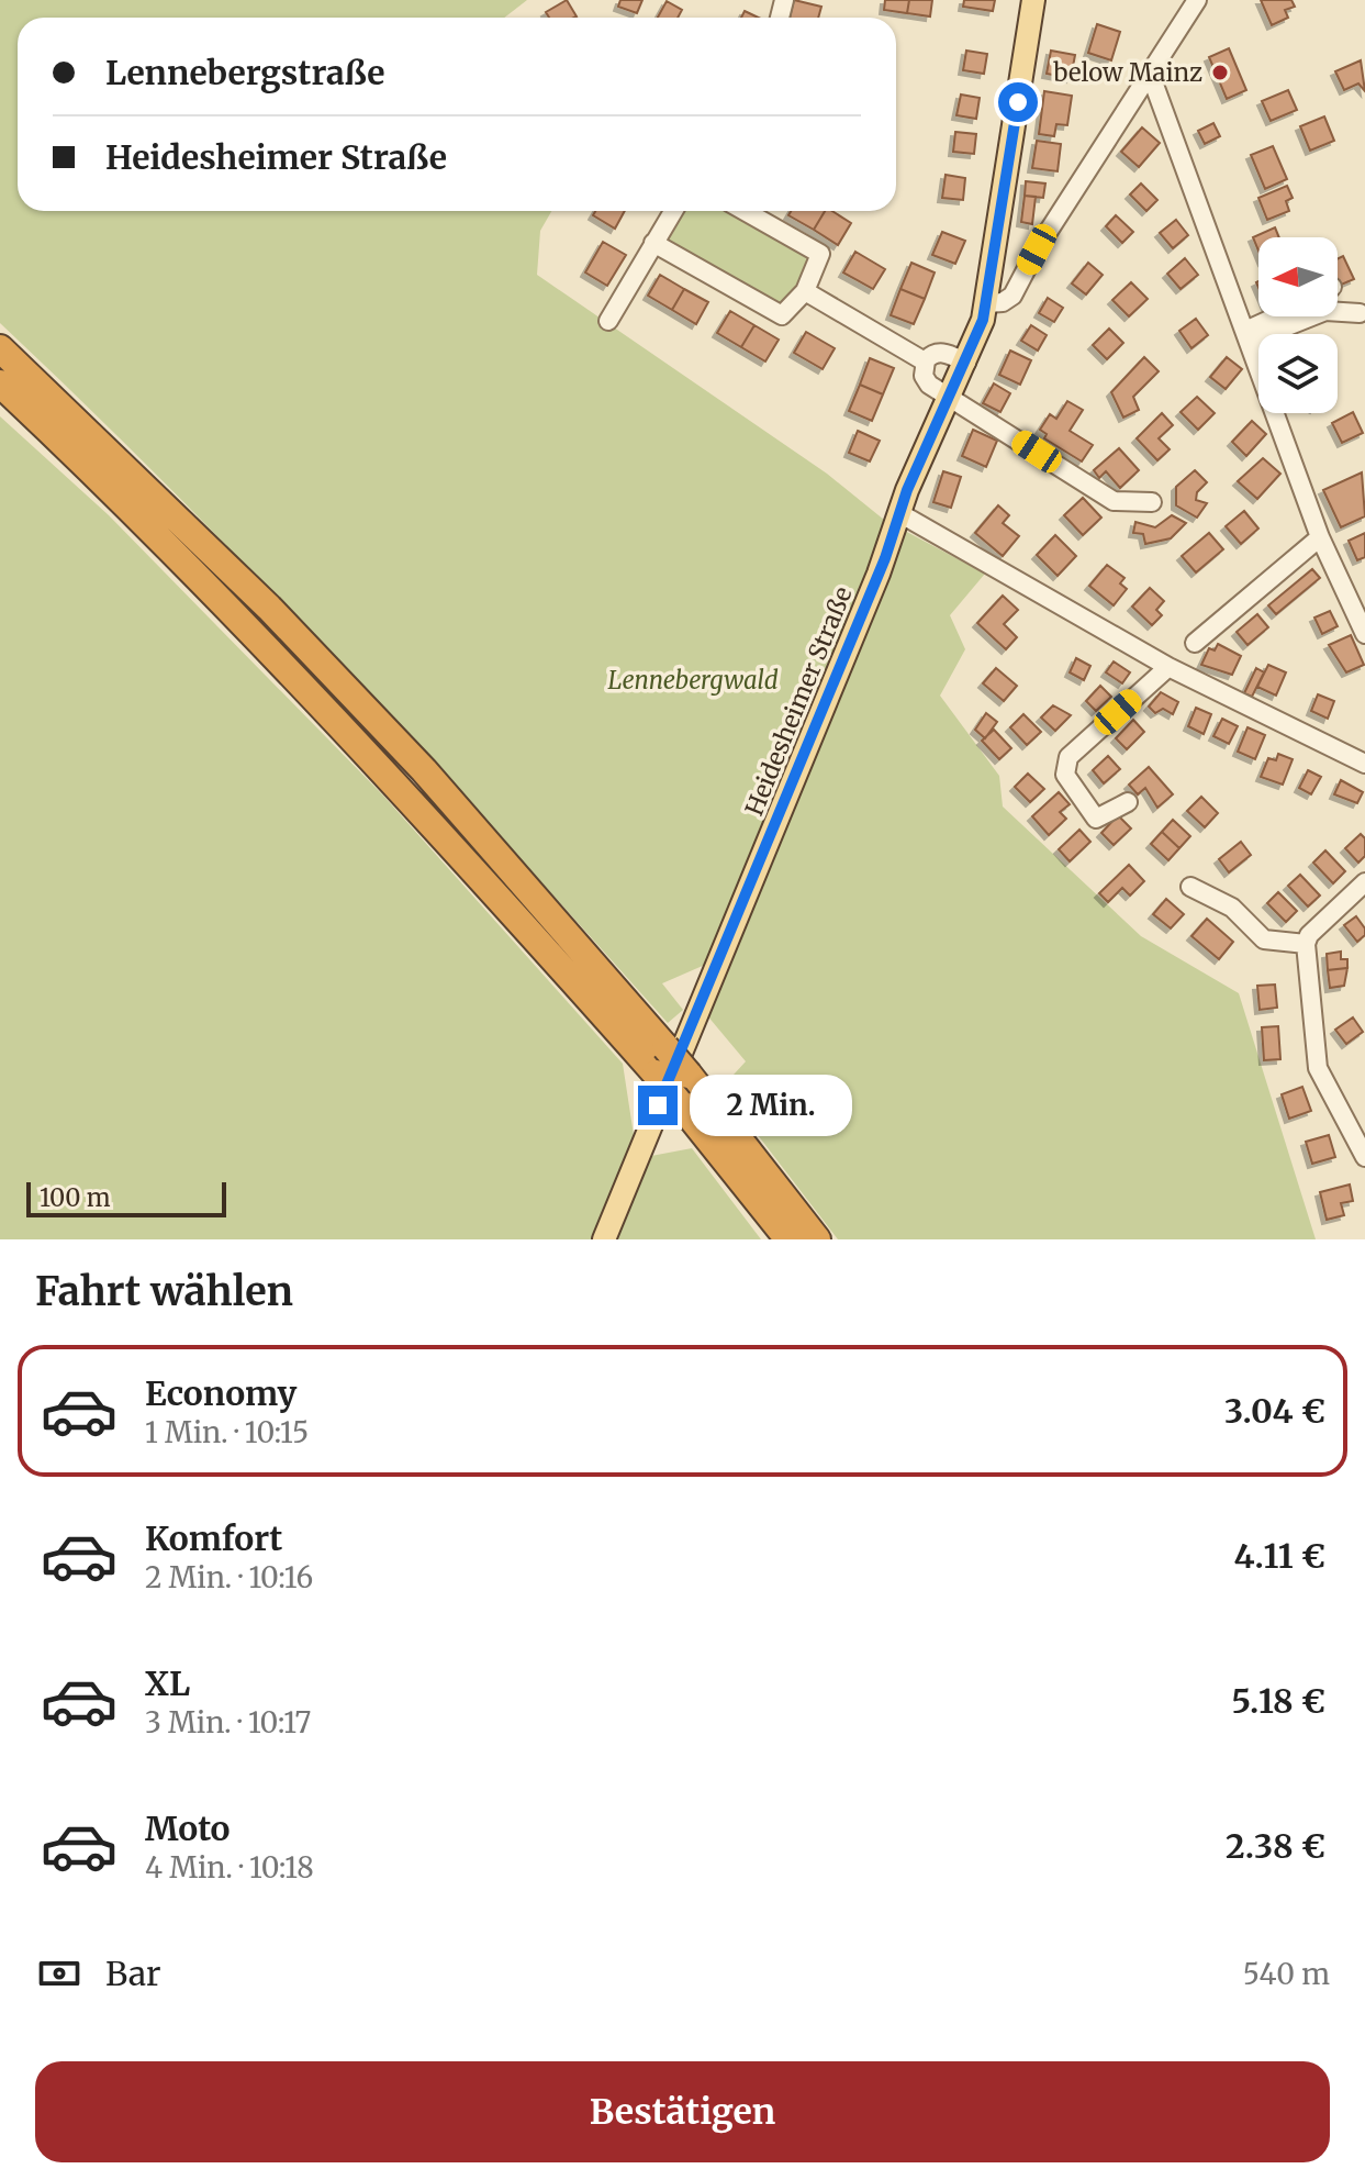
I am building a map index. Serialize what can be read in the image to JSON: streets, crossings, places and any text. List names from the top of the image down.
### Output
{
  "streets": {
    "main road": ["Heidesheimer Straße"]
  },
  "parks": ["Lennebergwald"],
  "places": ["below Mainz"],
  "scale_bar": "100 m",
  "north": "left",
  "page": {
    "banner": ["Lennebergstraße", "Heidesheimer Straße"],
    "bubble": "2 Min.",
    "scale": "100 m",
    "heading": "Fahrt wählen",
    "list": [
      {
        "name": "Economy",
        "note": "1 Min. · 10:15",
        "value": "3.04 €"
      },
      {
        "name": "Komfort",
        "note": "2 Min. · 10:16",
        "value": "4.11 €"
      },
      {
        "name": "XL",
        "note": "3 Min. · 10:17",
        "value": "5.18 €"
      },
      {
        "name": "Moto",
        "note": "4 Min. · 10:18",
        "value": "2.38 €"
      }
    ],
    "pay": ["Bar", "540 m"],
    "buttons": "Bestätigen"
  }
}
